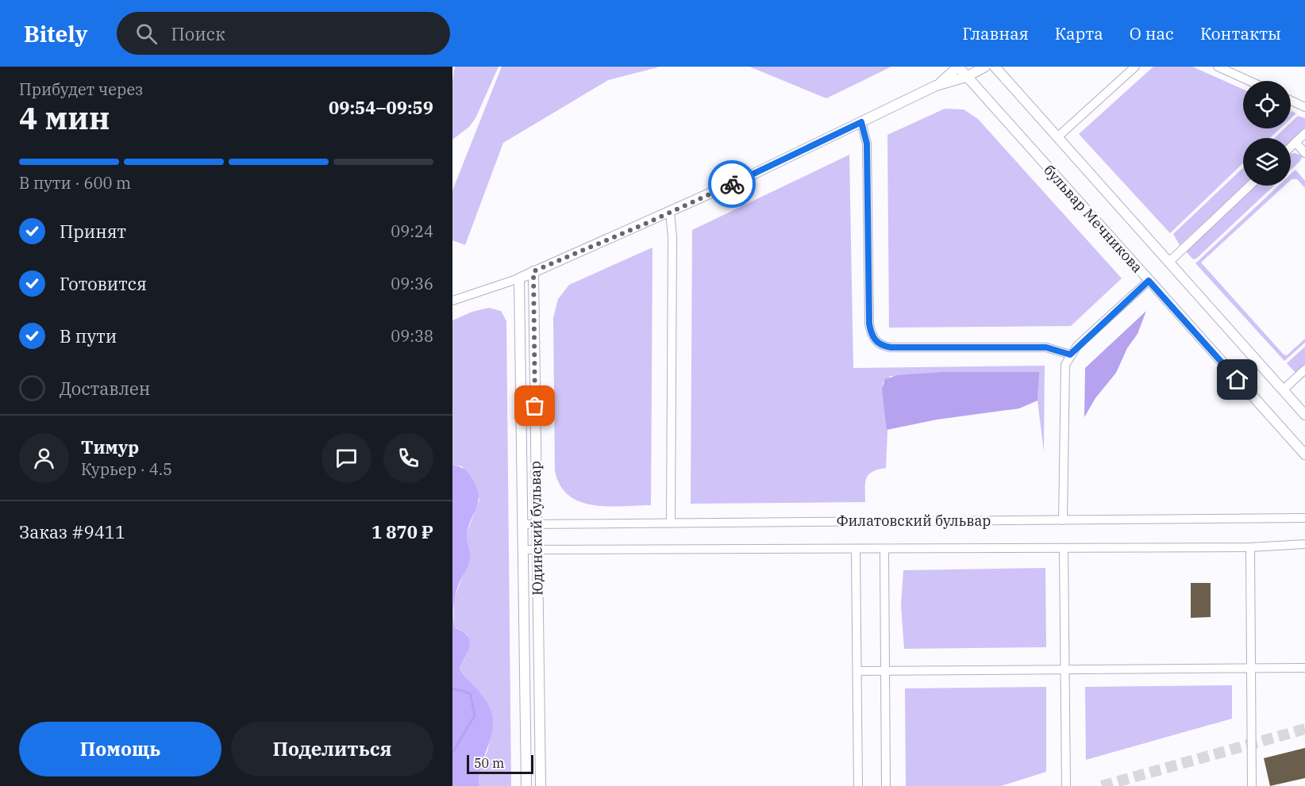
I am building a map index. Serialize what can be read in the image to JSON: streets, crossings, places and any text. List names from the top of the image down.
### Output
{
  "streets": {
    "street": ["бульвар Мечникова", "Филатовский бульвар", "Юдинский бульвар"]
  },
  "crossings": [
    ["Филатовский бульвар", "Юдинский бульвар"]
  ],
  "scale_bar": "50 m",
  "page": {
    "header": "Bitely",
    "search": "Поиск",
    "nav": [
      "Главная",
      "Карта",
      "О нас",
      "Контакты"
    ],
    "heading": ["4 мин", "Прибудет через", "09:54–09:59"],
    "panel": [
      "Тимур",
      "Курьер · 4.5",
      "Заказ #9411",
      "1 870 ₽"
    ],
    "bar": "В пути · 600 m",
    "list": [
      ["Принят", "09:24"],
      ["Готовится", "09:36"],
      ["В пути", "09:38"],
      "Доставлен"
    ],
    "buttons": ["Помощь", "Поделиться"],
    "scale": "50 m"
  }
}
